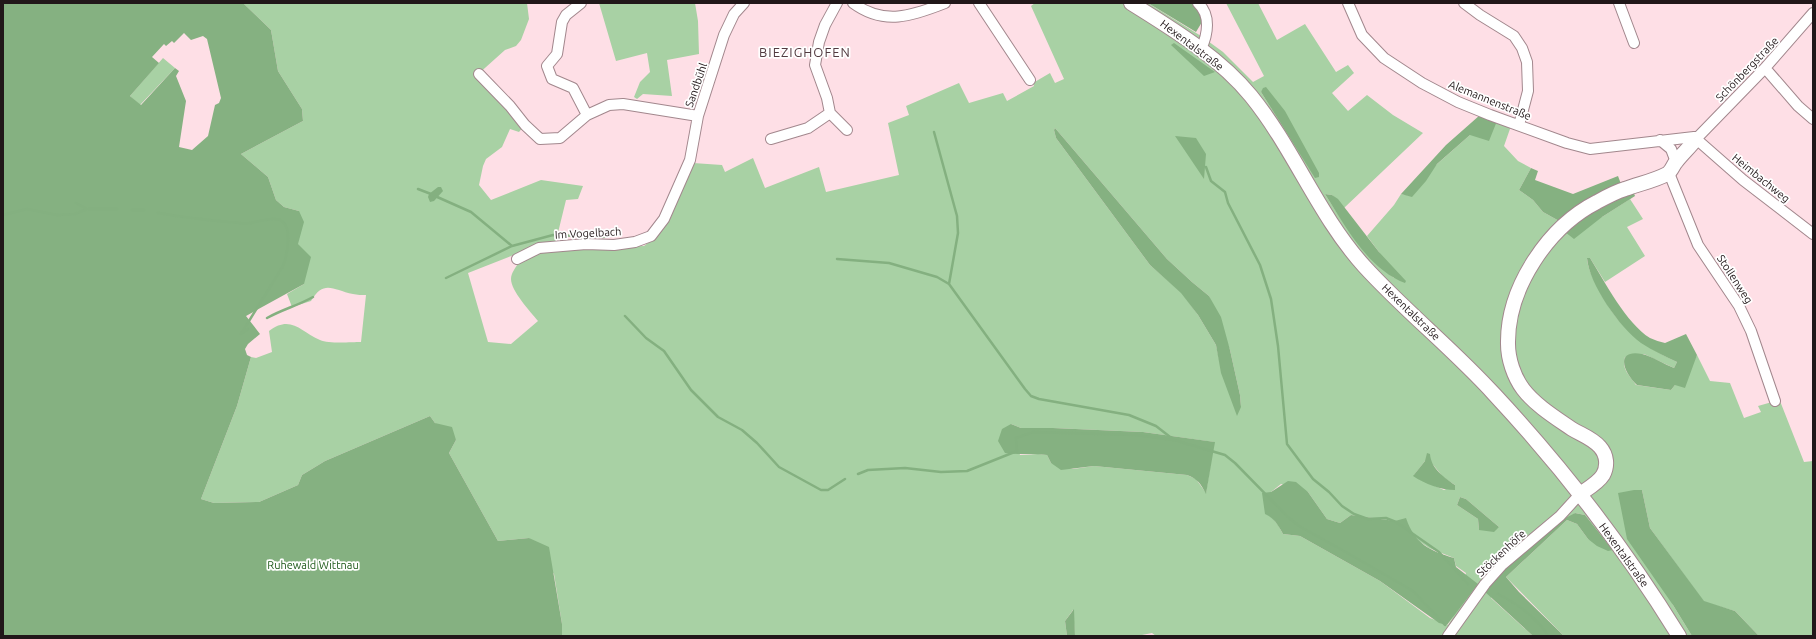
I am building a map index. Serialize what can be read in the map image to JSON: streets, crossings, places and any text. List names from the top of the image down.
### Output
{
  "streets": {
    "main road": ["Hexentalstraße"],
    "street": [
      "Schönbergstraße",
      "Sandbühl",
      "Alemannenstraße",
      "Heimbachweg",
      "Im Vogelbach",
      "Stollenweg",
      "Stöckenhöfe"
    ]
  },
  "crossings": [
    ["Hexentalstraße", "Stöckenhöfe"],
    ["Schönbergstraße", "Alemannenstraße"],
    ["Schönbergstraße", "Heimbachweg"],
    ["Sandbühl", "Im Vogelbach"],
    ["Alemannenstraße", "Heimbachweg"]
  ],
  "districts": ["BIEZIGHOFEN"],
  "parks": ["Ruhewald Wittnau"]
}
